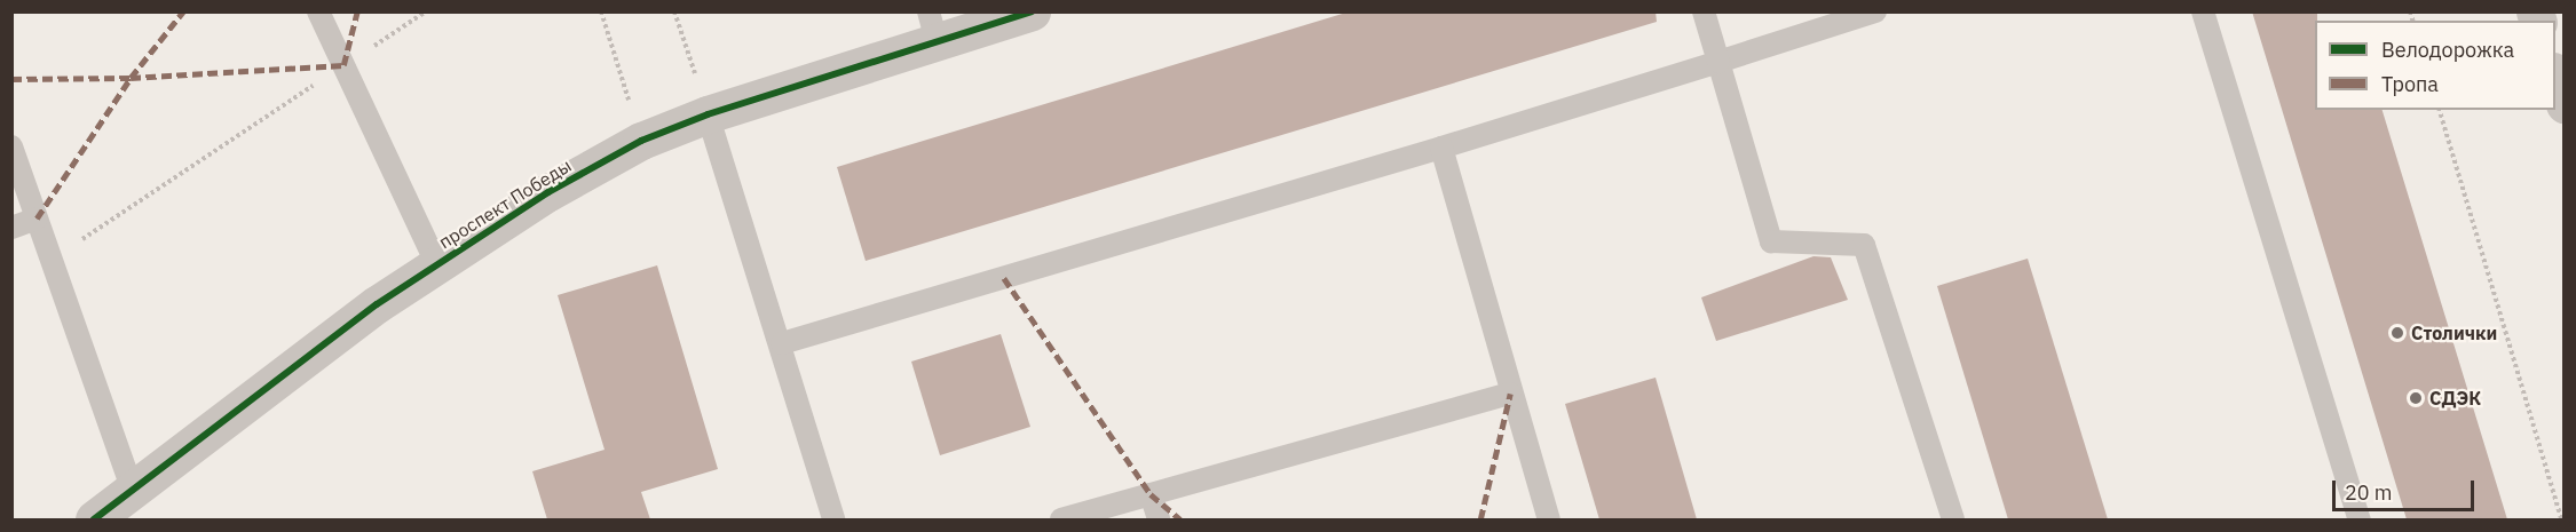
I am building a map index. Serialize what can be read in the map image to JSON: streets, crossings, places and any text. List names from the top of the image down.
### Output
{
  "streets": {
    "street": ["проспект Победы"]
  },
  "places": ["Столички", "СДЭК"],
  "legend": ["Велодорожка", "Тропа"],
  "scale_bar": "20 m"
}
